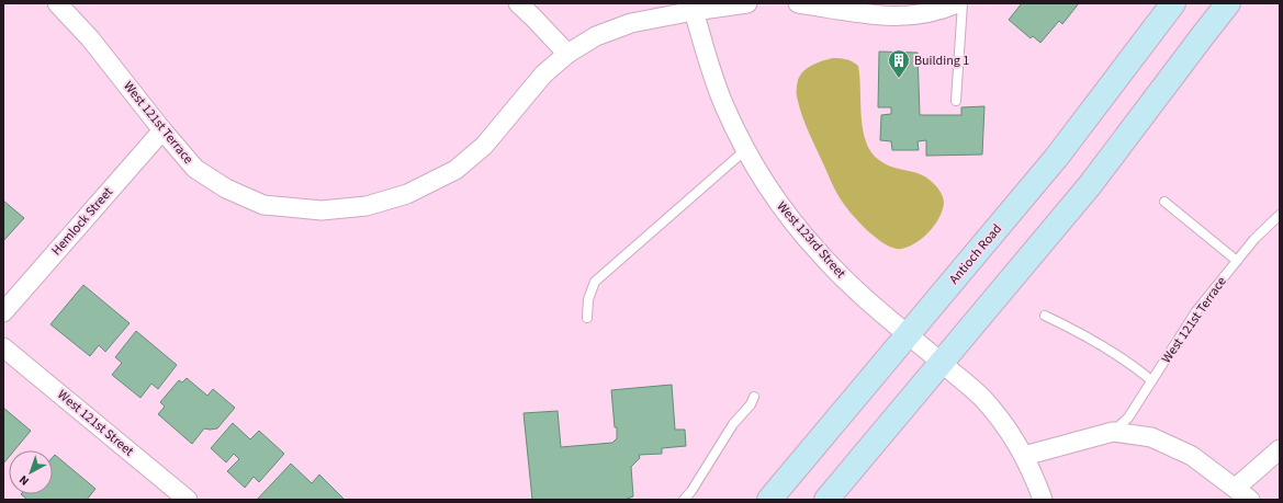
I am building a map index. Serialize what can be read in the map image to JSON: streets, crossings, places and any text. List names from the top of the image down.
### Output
{
  "streets": {
    "main road": ["Antioch Road"],
    "street": [
      "West 121st Terrace",
      "Hemlock Street",
      "West 123rd Street",
      "West 121st Street"
    ]
  },
  "crossings": [
    ["West 121st Terrace", "Hemlock Street"],
    ["West 121st Terrace", "West 123rd Street"],
    ["West 123rd Street", "Antioch Road"]
  ],
  "places": {
    "building": ["Building 1"]
  },
  "north": "bottom left"
}
